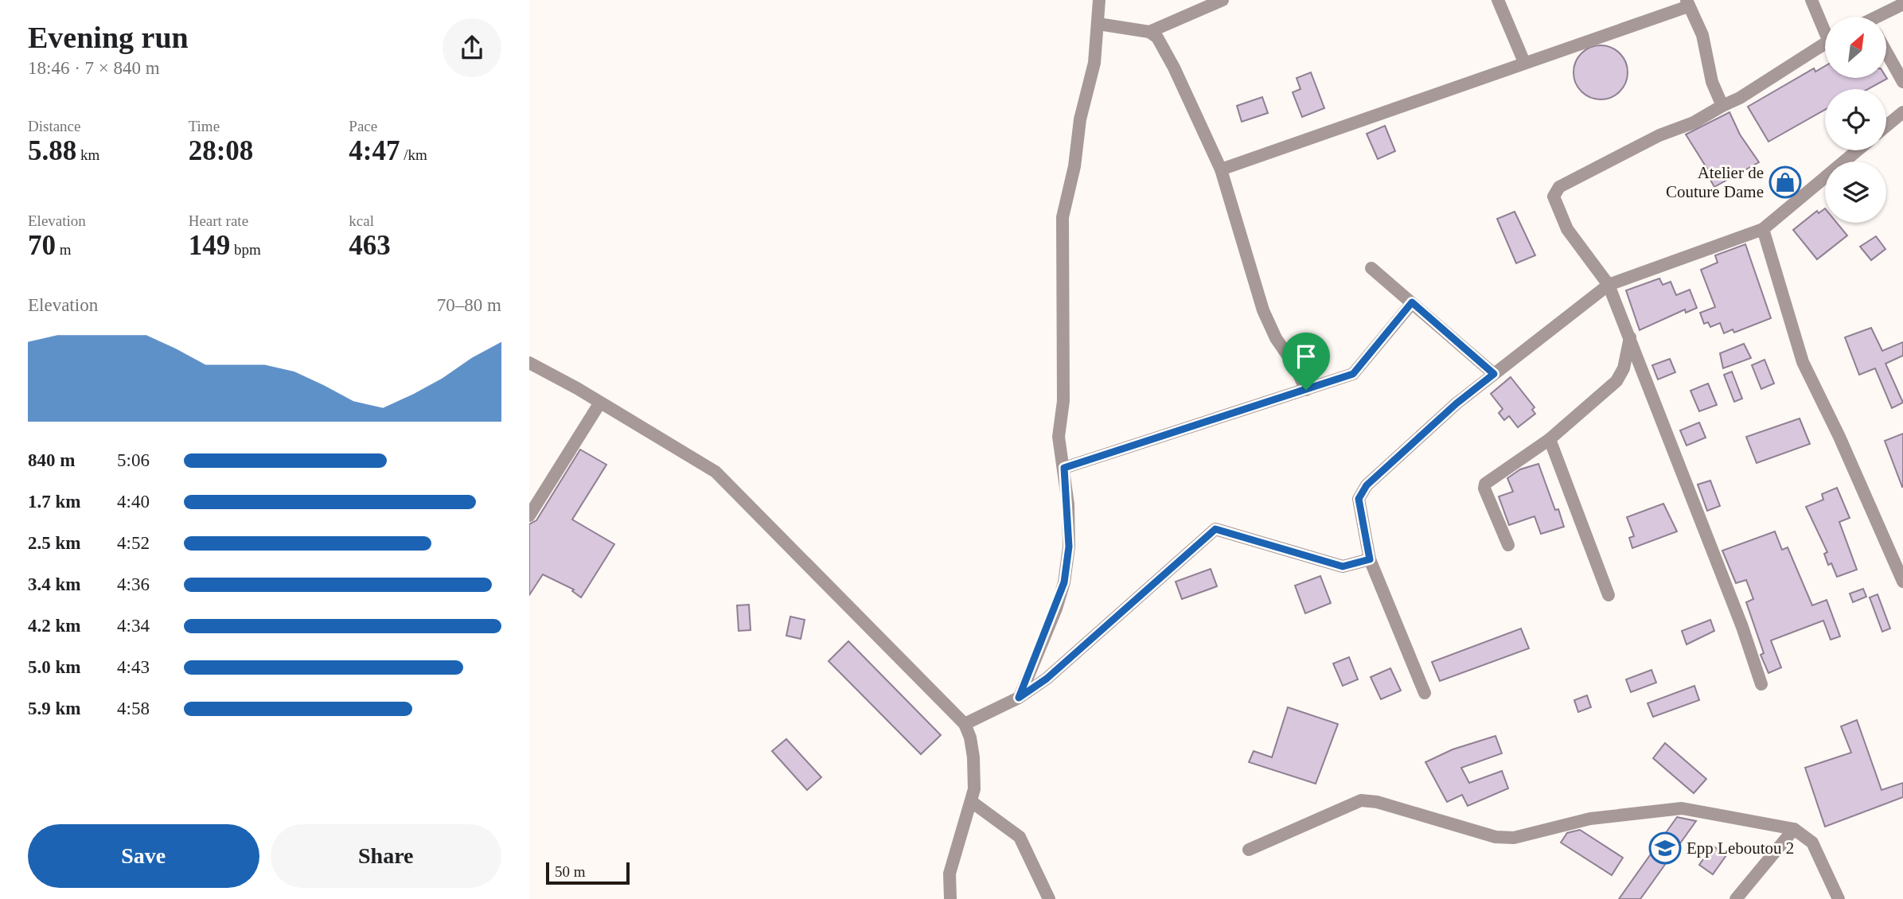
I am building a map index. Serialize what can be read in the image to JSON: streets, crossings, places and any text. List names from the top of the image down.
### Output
{
  "places": {
    "shop": ["Atelier de Couture Dame"],
    "school or university": ["Epp Leboutou 2"]
  },
  "scale_bar": "50 m",
  "north": "top right",
  "page": {
    "heading": ["Evening run", "18:46 · 7 × 840 m"],
    "stats": [
      ["Distance", "5.88 km"],
      ["Time", "28:08"],
      ["Pace", "4:47 /km"],
      ["Elevation", "70 m"],
      ["Heart rate", "149 bpm"],
      ["kcal", "463"]
    ],
    "chart": ["Elevation", "70–80 m"],
    "list": [
      {
        "name": "840 m",
        "note": "5:06"
      },
      {
        "name": "1.7 km",
        "note": "4:40"
      },
      {
        "name": "2.5 km",
        "note": "4:52"
      },
      {
        "name": "3.4 km",
        "note": "4:36"
      },
      {
        "name": "4.2 km",
        "note": "4:34"
      },
      {
        "name": "5.0 km",
        "note": "4:43"
      },
      {
        "name": "5.9 km",
        "note": "4:58"
      }
    ],
    "buttons": ["Save", "Share"],
    "scale": "50 m"
  }
}
